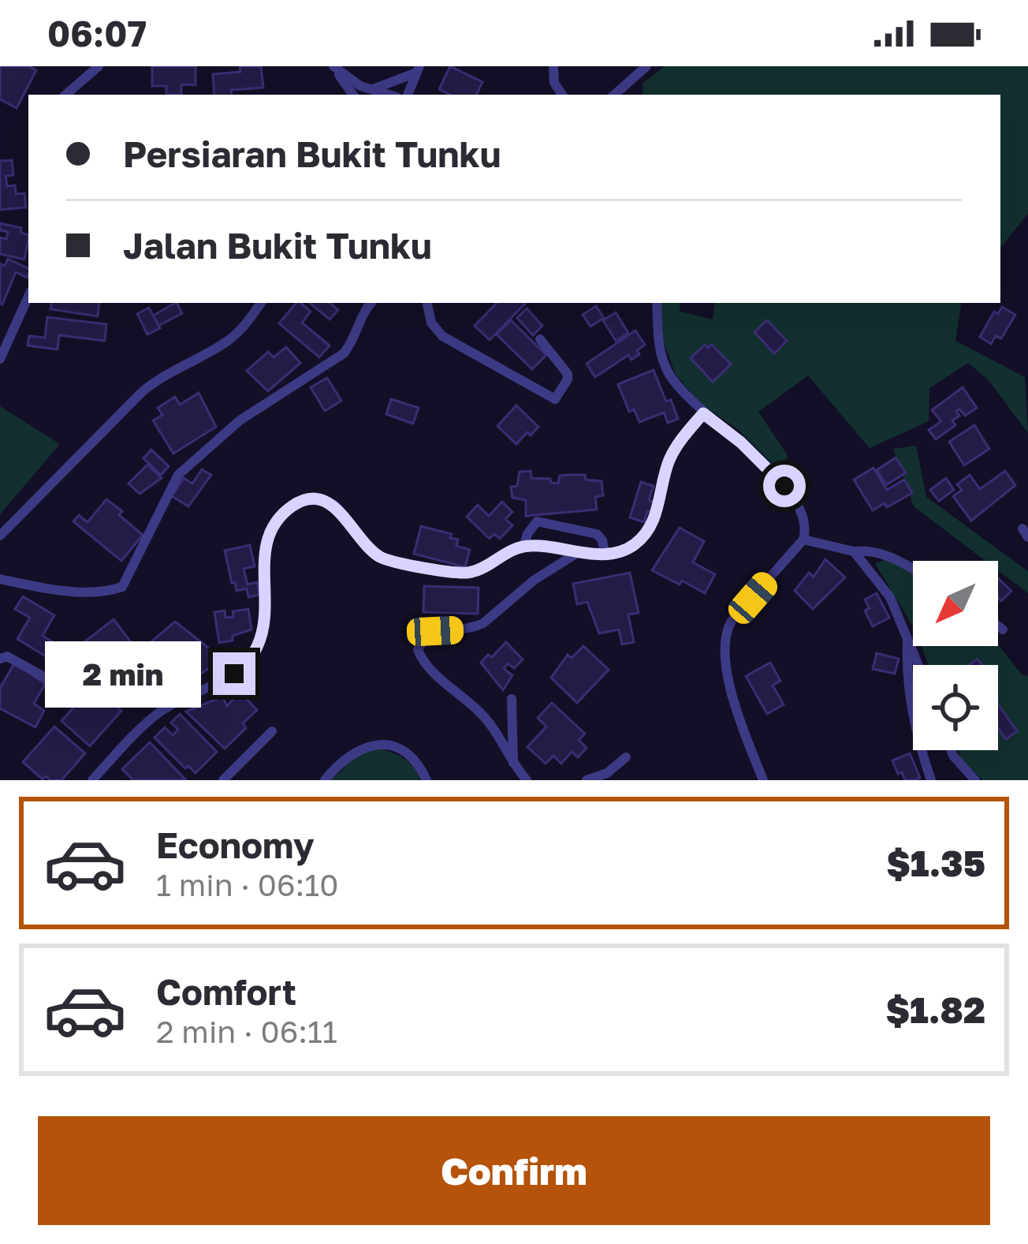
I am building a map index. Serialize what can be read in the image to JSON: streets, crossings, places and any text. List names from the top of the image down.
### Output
{
  "north": "bottom left",
  "page": {
    "status": "06:07",
    "banner": ["Persiaran Bukit Tunku", "Jalan Bukit Tunku"],
    "bubble": "2 min",
    "list": [
      {
        "name": "Economy",
        "note": "1 min · 06:10",
        "value": "$1.35"
      },
      {
        "name": "Comfort",
        "note": "2 min · 06:11",
        "value": "$1.82"
      }
    ],
    "buttons": "Confirm"
  }
}
